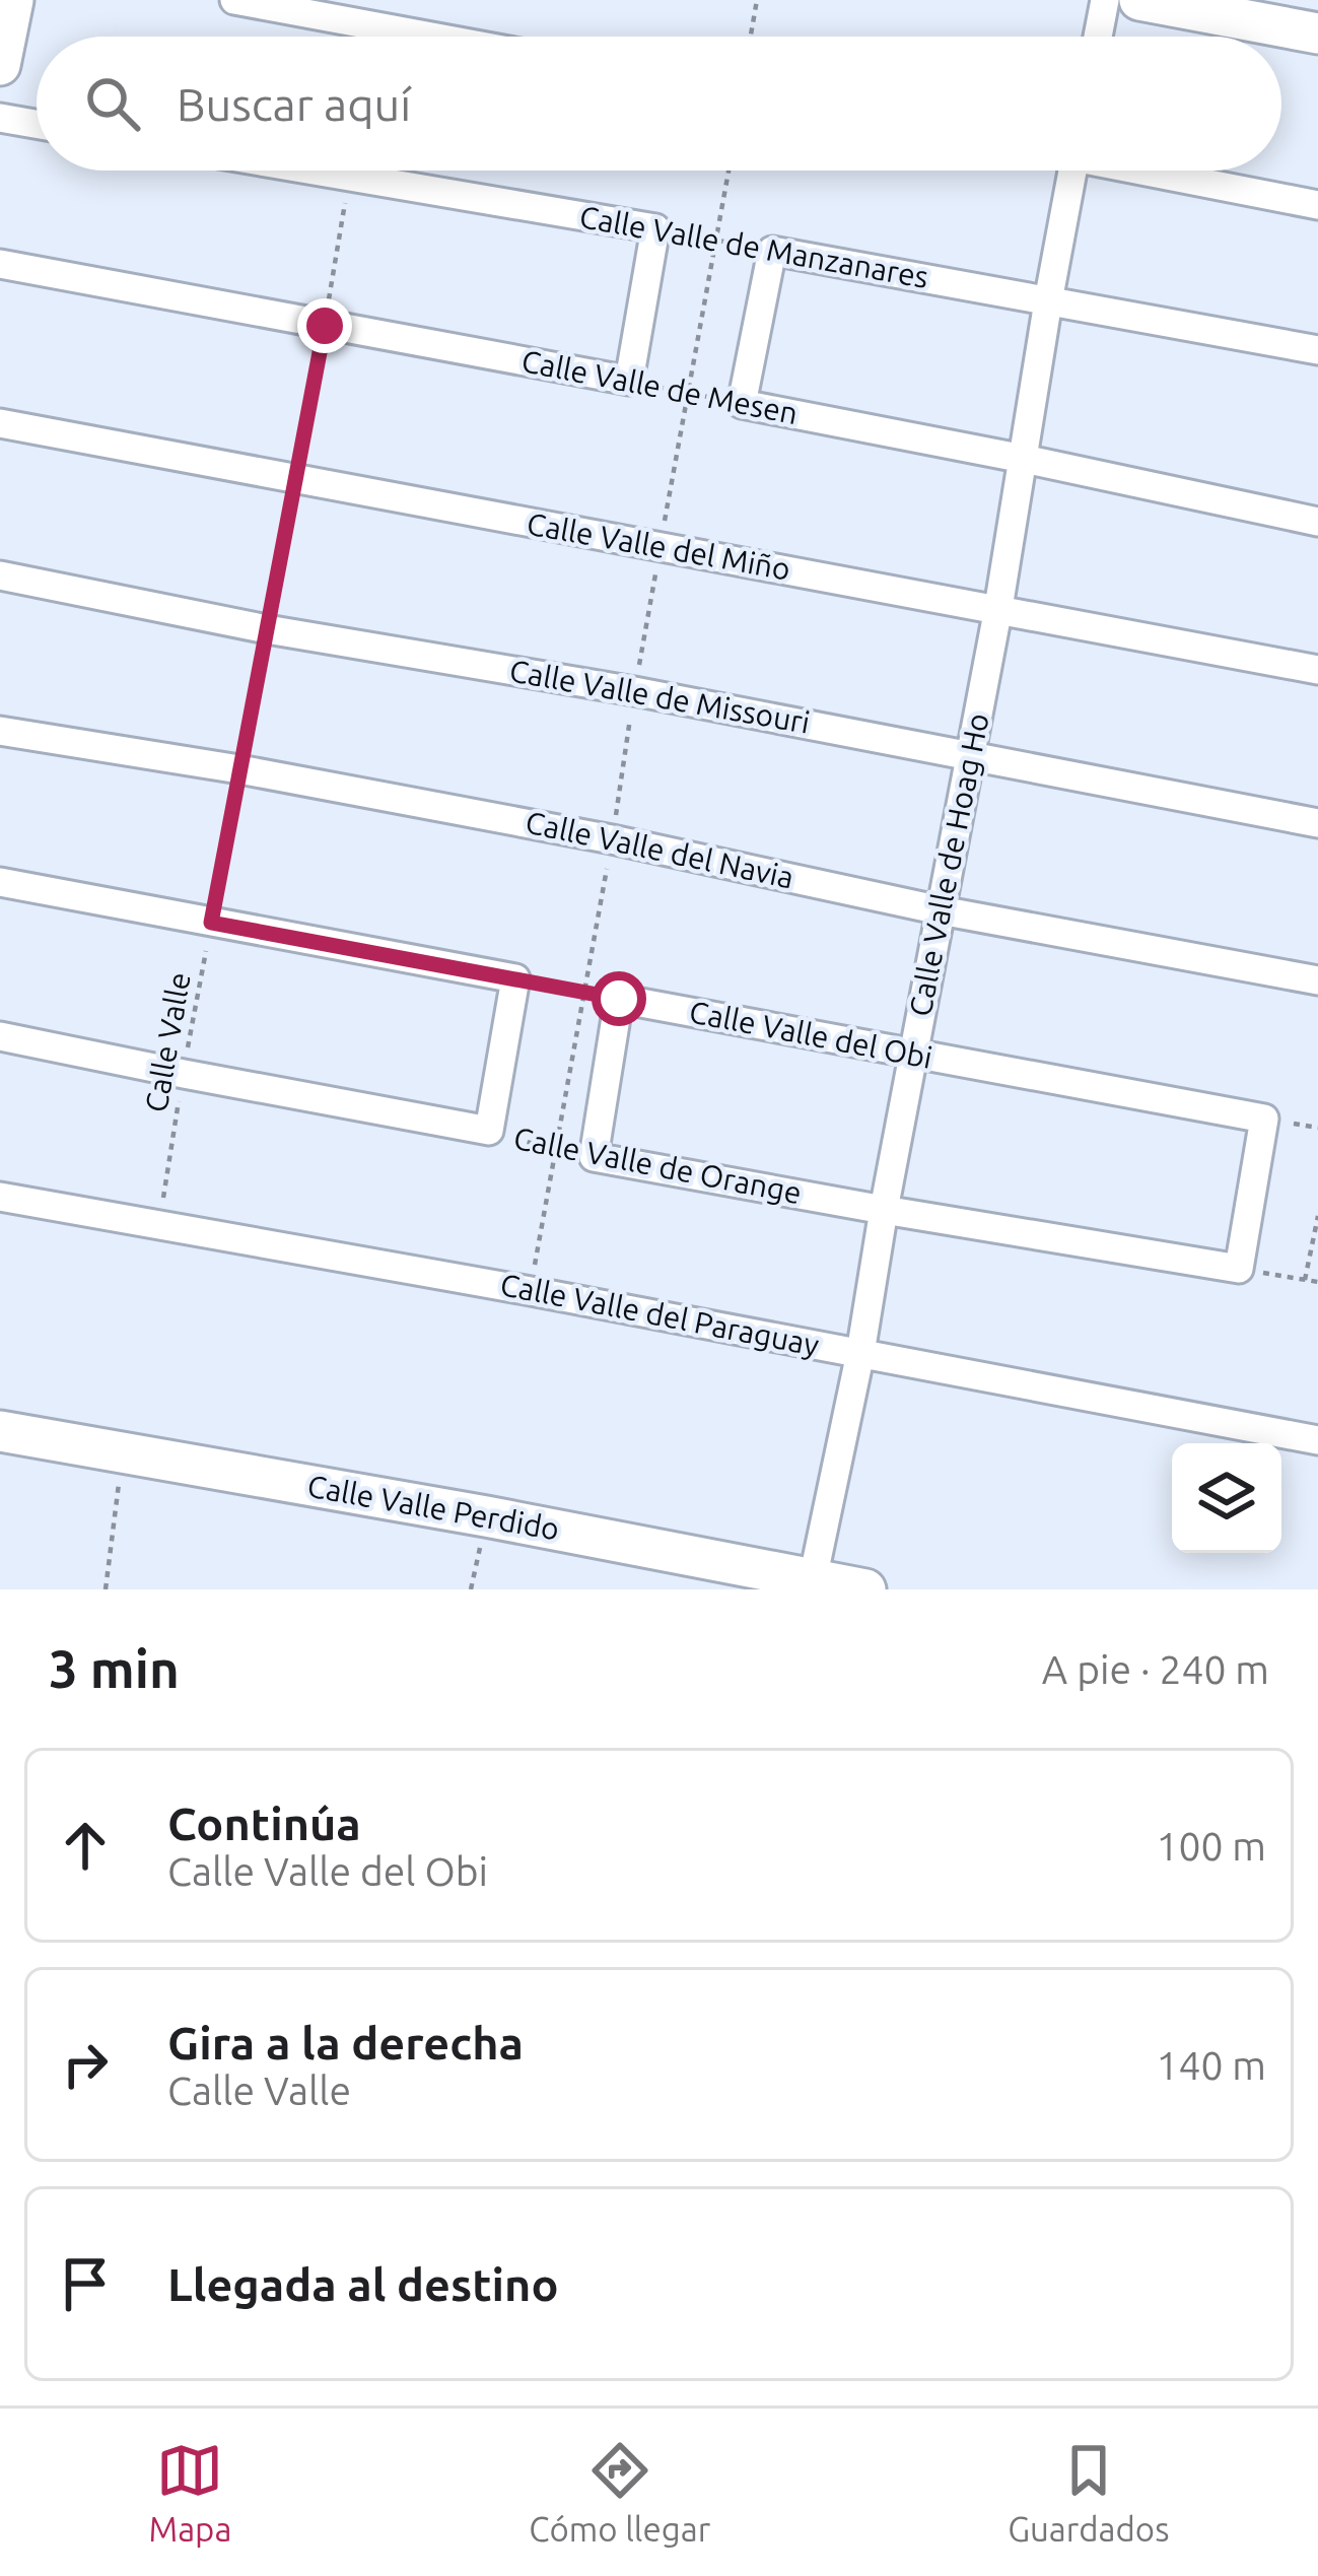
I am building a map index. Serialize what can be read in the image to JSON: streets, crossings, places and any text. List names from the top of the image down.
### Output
{
  "streets": {
    "street": [
      "Calle Valle de Manzanares",
      "Calle Valle de Mesen",
      "Calle Valle del Miño",
      "Calle Valle de Missouri",
      "Calle Valle del Navia",
      "Calle Valle de Hoag Ho",
      "Calle Valle del Obi",
      "Calle Valle de Orange",
      "Calle Valle del Paraguay",
      "Calle Valle Perdido"
    ],
    "path": ["Calle Valle"]
  },
  "crossings": [
    ["Calle Valle de Manzanares", "Calle Valle de Hoag Ho"],
    ["Calle Valle de Manzanares", "Calle Valle"],
    ["Calle Valle de Mesen", "Calle Valle de Hoag Ho"],
    ["Calle Valle de Mesen", "Calle Valle"],
    ["Calle Valle del Miño", "Calle Valle de Hoag Ho"],
    ["Calle Valle del Miño", "Calle Valle"],
    ["Calle Valle de Missouri", "Calle Valle de Hoag Ho"],
    ["Calle Valle de Missouri", "Calle Valle"],
    ["Calle Valle del Navia", "Calle Valle de Hoag Ho"],
    ["Calle Valle del Navia", "Calle Valle"],
    ["Calle Valle de Hoag Ho", "Calle Valle del Obi"],
    ["Calle Valle de Hoag Ho", "Calle Valle de Orange"],
    ["Calle Valle de Hoag Ho", "Calle Valle del Paraguay"],
    ["Calle Valle de Hoag Ho", "Calle Valle Perdido"],
    ["Calle Valle del Obi", "Calle Valle de Orange"],
    ["Calle Valle", "Calle Valle de Orange"],
    ["Calle Valle", "Calle Valle del Paraguay"]
  ],
  "page": {
    "search": "Buscar aquí",
    "heading": ["3 min", "A pie · 240 m"],
    "list": [
      ["Continúa", "Calle Valle del Obi", "100 m"],
      ["Gira a la derecha", "Calle Valle", "140 m"],
      "Llegada al destino"
    ],
    "nav": ["Mapa", "Cómo llegar", "Guardados"]
  }
}
